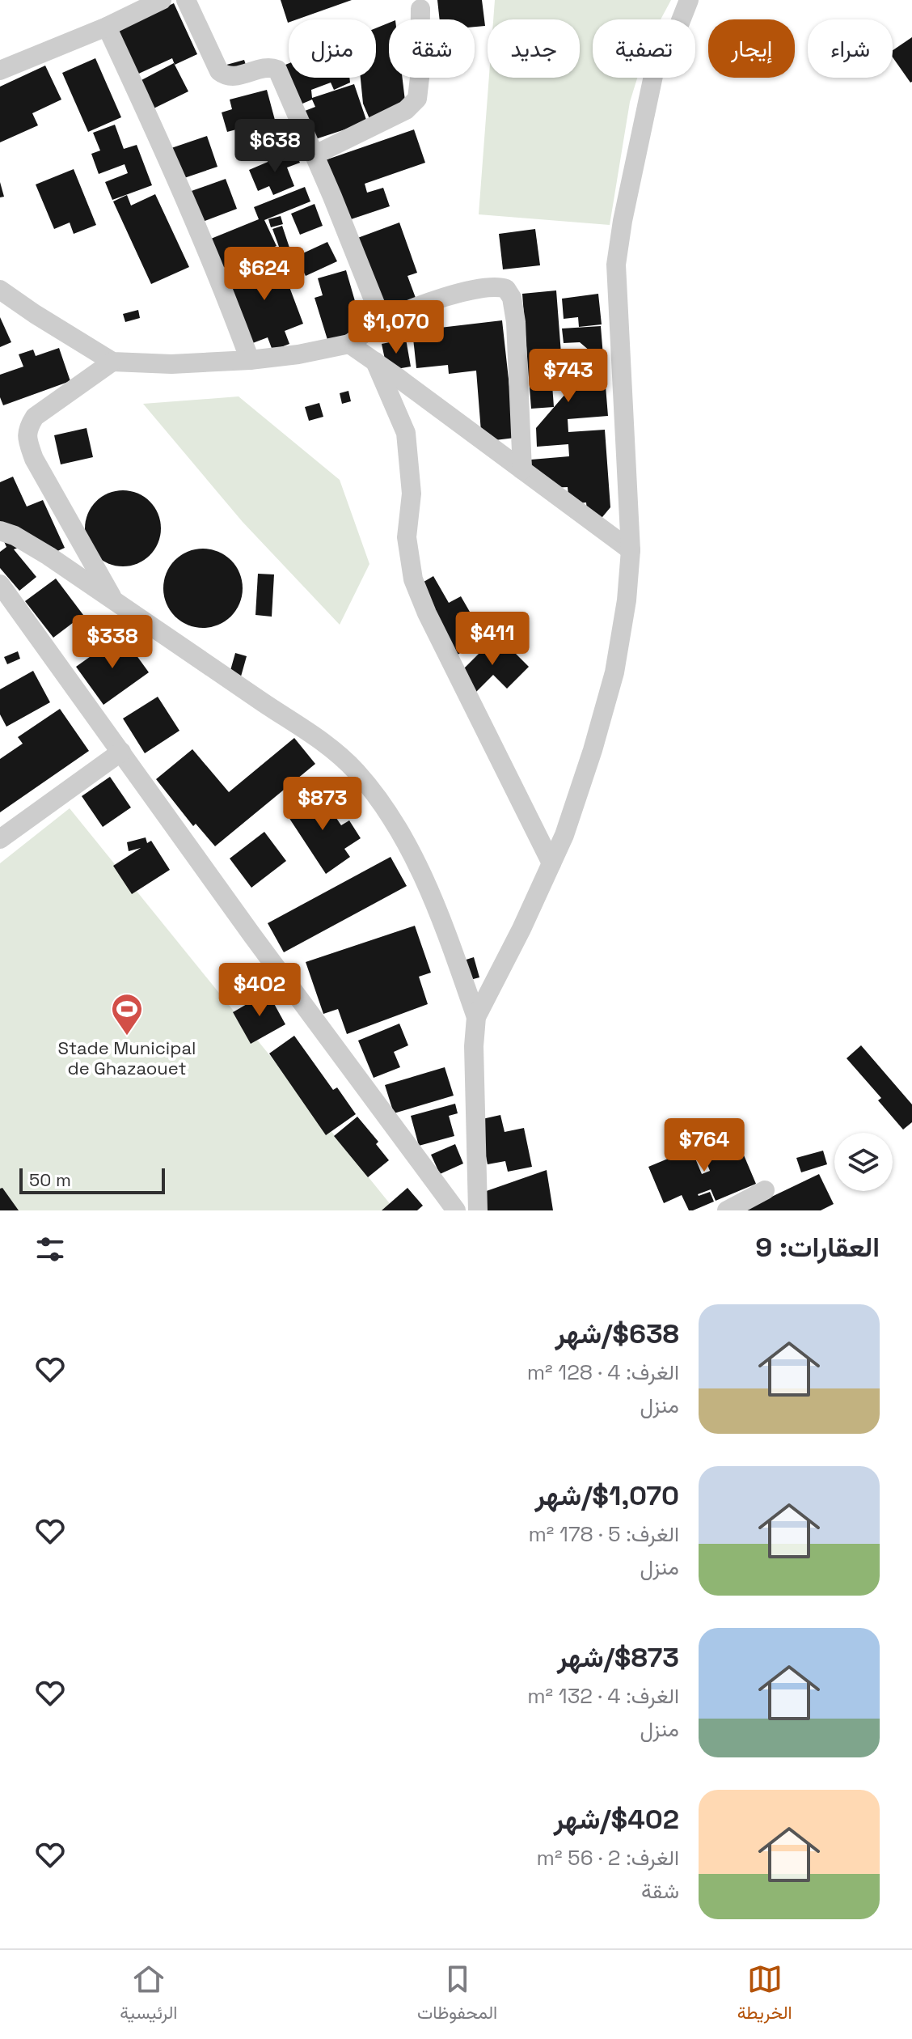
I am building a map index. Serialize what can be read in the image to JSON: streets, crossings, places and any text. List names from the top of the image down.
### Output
{
  "places": {
    "sports": ["Stade Municipal de Ghazaouet"]
  },
  "scale_bar": "50 m",
  "page": {
    "chip": [
      "شراء",
      "إيجار",
      "تصفية",
      "جديد",
      "شقة",
      "منزل"
    ],
    "price": [
      "$638",
      "$624",
      "$1,070",
      "$743",
      "$411",
      "$338",
      "$873",
      "$402",
      "$764"
    ],
    "scale": "50 m",
    "heading": "العقارات: 9",
    "list": [
      {
        "name": "$638/شهر",
        "note": "الغرف: 4 · 128 m² · منزل"
      },
      {
        "name": "$1,070/شهر",
        "note": "الغرف: 5 · 178 m² · منزل"
      },
      {
        "name": "$873/شهر",
        "note": "الغرف: 4 · 132 m² · منزل"
      },
      {
        "name": "$402/شهر",
        "note": "الغرف: 2 · 56 m² · شقة"
      }
    ],
    "tabs": ["الخريطة", "المحفوظات", "الرئيسية"]
  }
}
